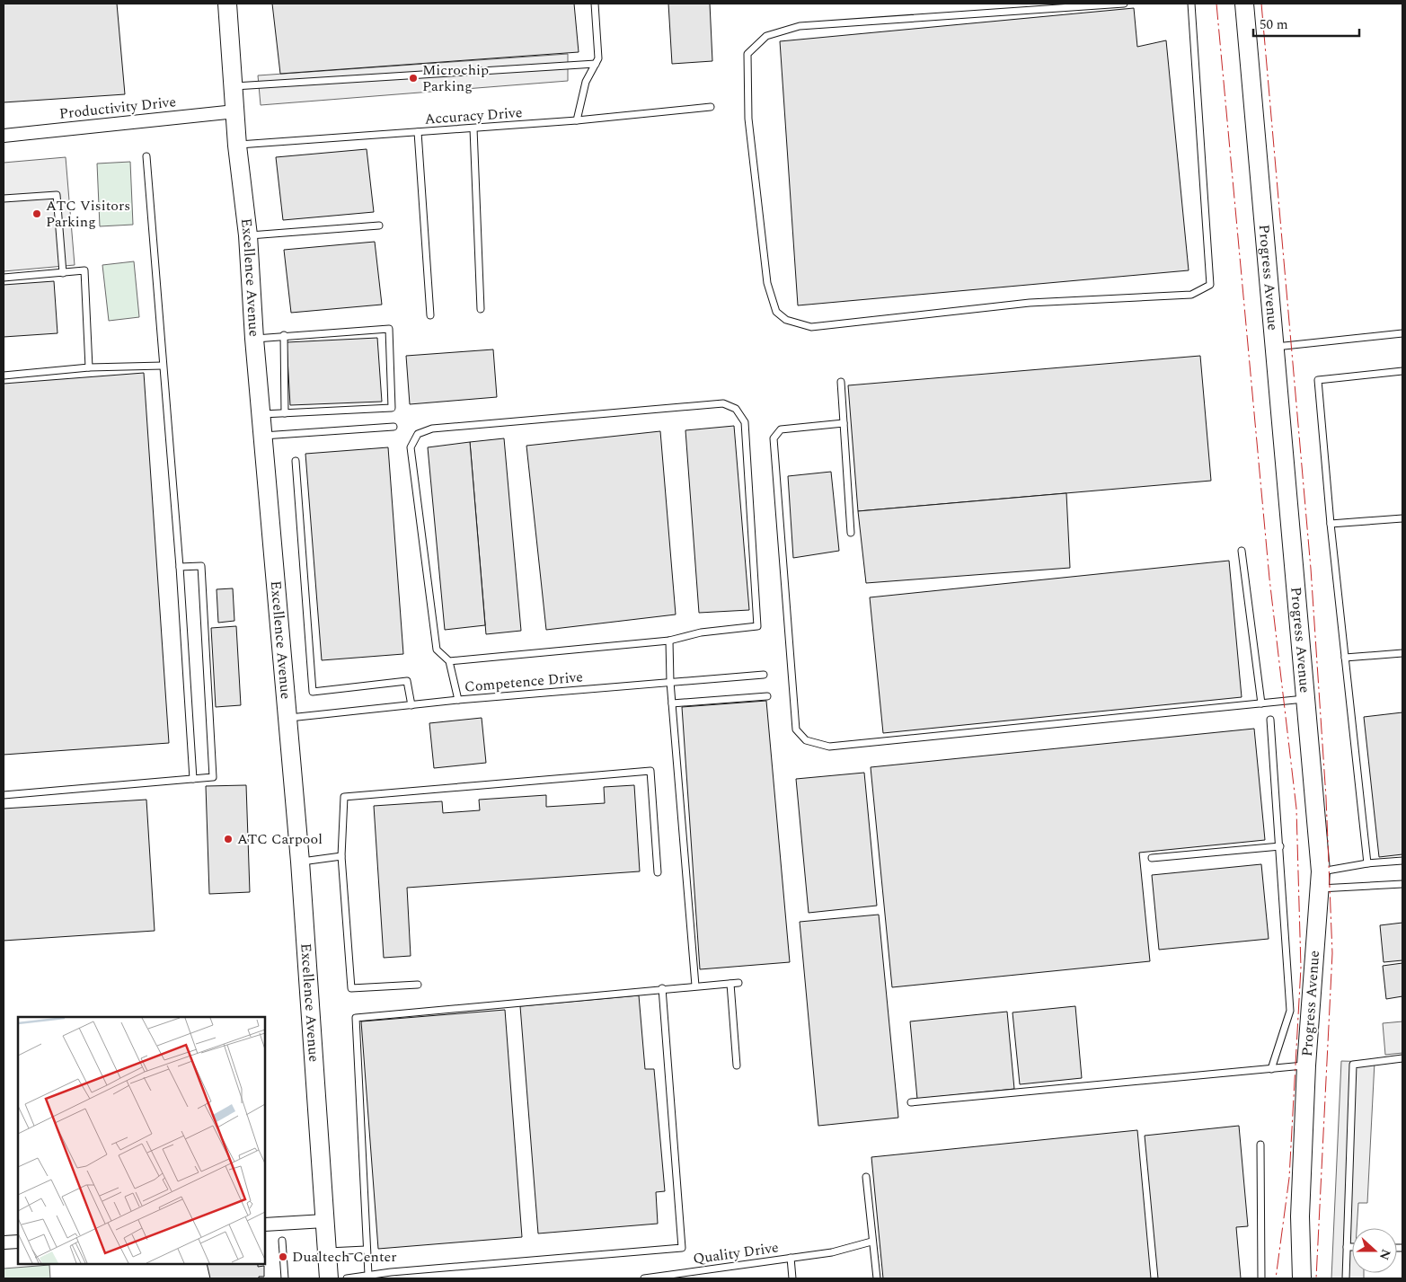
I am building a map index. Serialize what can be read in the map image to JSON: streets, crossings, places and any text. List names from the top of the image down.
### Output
{
  "streets": {
    "street": ["Productivity Drive", "Excellence Avenue", "Progress Avenue"],
    "lane": ["Accuracy Drive", "Competence Drive", "Quality Drive"]
  },
  "crossings": [
    ["Productivity Drive", "Excellence Avenue"],
    ["Accuracy Drive", "Excellence Avenue"],
    ["Excellence Avenue", "Competence Drive"]
  ],
  "places": [
    "Microchip Parking",
    "ATC Visitors Parking",
    "ATC Carpool",
    "Dualtech Center"
  ],
  "scale_bar": "50 m",
  "north": "right"
}
